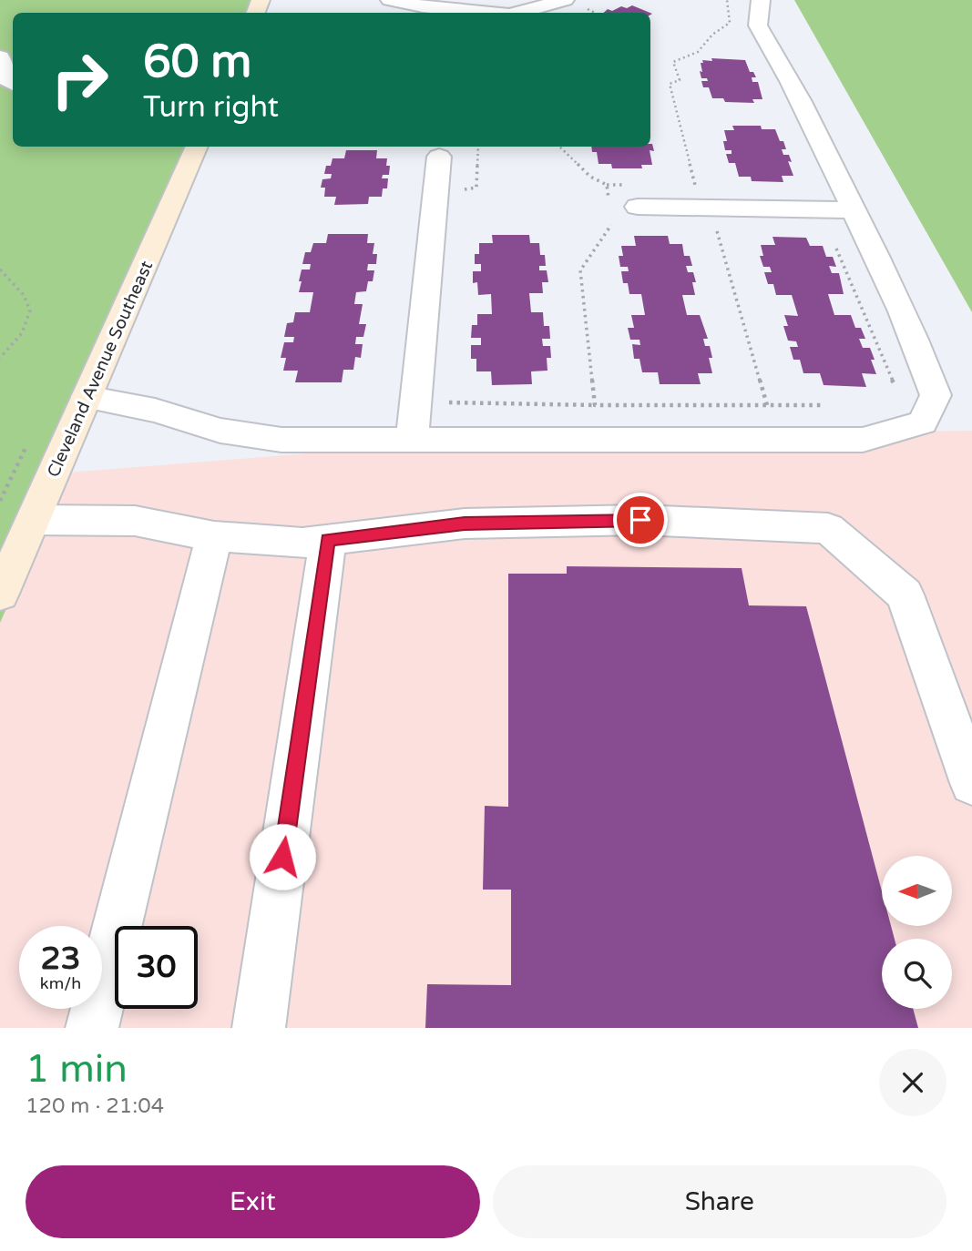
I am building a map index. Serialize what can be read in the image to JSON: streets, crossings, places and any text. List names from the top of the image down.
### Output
{
  "streets": {
    "main road": ["Cleveland Avenue Southeast"]
  },
  "north": "left",
  "page": {
    "turn": ["60 m", "Turn right"],
    "speed": "23 km/h",
    "limit": "30",
    "heading": ["1 min", "120 m · 21:04"],
    "buttons": ["Exit", "Share"]
  }
}
